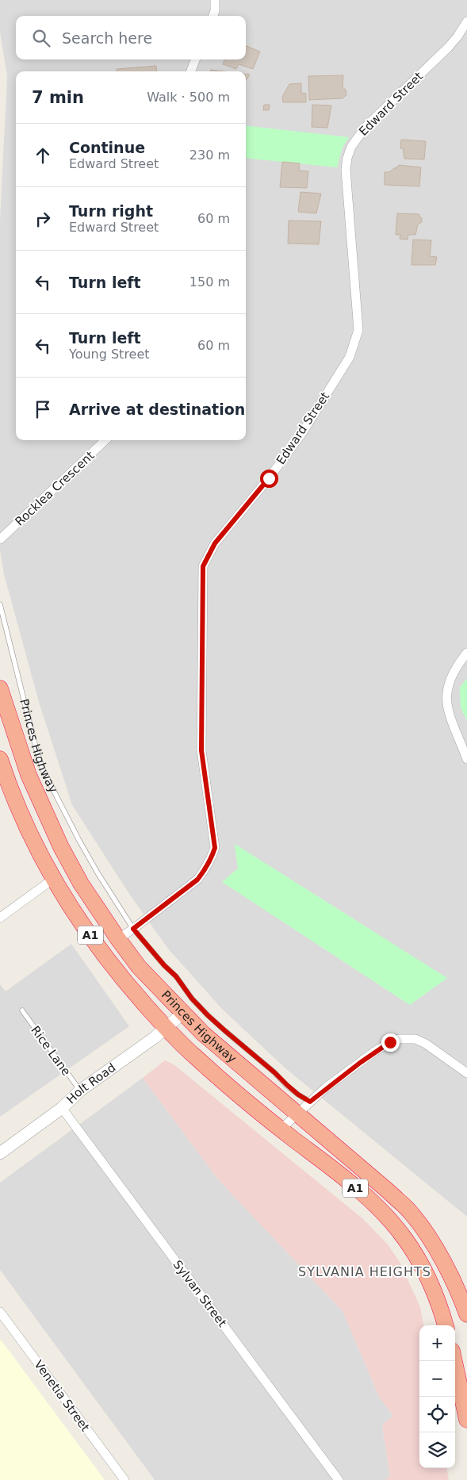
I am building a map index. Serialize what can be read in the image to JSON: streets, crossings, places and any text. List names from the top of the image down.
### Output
{
  "streets": {
    "highway": ["Princes Highway", "A1"],
    "street": [
      "Edward Street",
      "Rocklea Crescent",
      "Holt Road",
      "Sylvan Street",
      "Venetia Street"
    ],
    "lane": ["Rice Lane"]
  },
  "crossings": [
    ["Edward Street", "Princes Highway"],
    ["Princes Highway", "Holt Road"],
    ["Rice Lane", "Holt Road"],
    ["Holt Road", "Sylvan Street"]
  ],
  "districts": ["SYLVANIA HEIGHTS"],
  "page": {
    "search": "Search here",
    "heading": ["7 min", "Walk · 500 m"],
    "list": [
      ["Continue", "Edward Street", "230 m"],
      ["Turn right", "Edward Street", "60 m"],
      ["Turn left", "150 m"],
      ["Turn left", "Young Street", "60 m"],
      "Arrive at destination"
    ],
    "map_buttons": ["+", "−"]
  }
}
